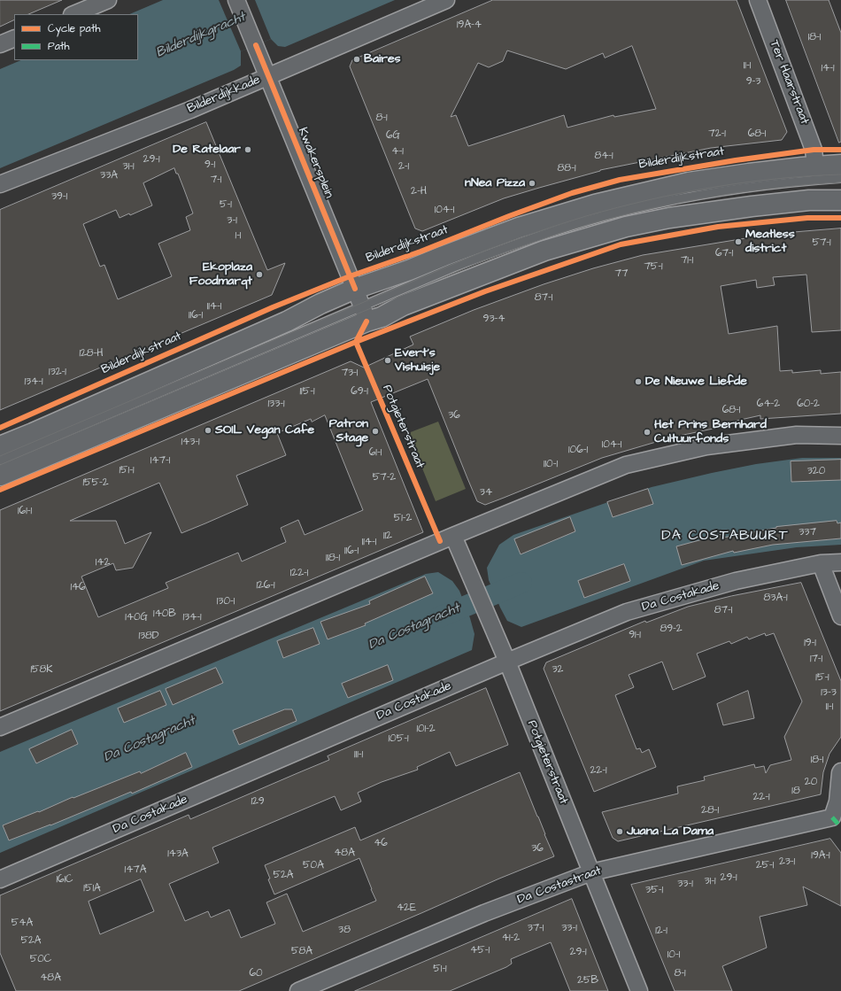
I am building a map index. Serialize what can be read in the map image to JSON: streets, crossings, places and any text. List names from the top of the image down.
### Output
{
  "streets": {
    "street": [
      "Ter Haarstraat",
      "Bilderdijkkade",
      "Bilderdijkstraat",
      "Kwakersplein",
      "Potgieterstraat",
      "Da Costakade",
      "Da Costastraat"
    ]
  },
  "crossings": [
    ["Ter Haarstraat", "Bilderdijkstraat"],
    ["Bilderdijkkade", "Kwakersplein"],
    ["Bilderdijkstraat", "Kwakersplein"],
    ["Potgieterstraat", "Da Costakade"],
    ["Potgieterstraat", "Da Costastraat"]
  ],
  "districts": ["DA COSTABUURT"],
  "water": ["Bilderdijkgracht", "Da Costagracht"],
  "places": [
    "Baires",
    "De Ratelaar",
    "nNea Pizza",
    "Meatless district",
    "Ekoplaza Foodmarqt",
    "Evert's Vishuisje",
    "De Nieuwe Liefde",
    "SOIL Vegan Cafe",
    "Patron Stage",
    "Het Prins Bernhard Cultuurfonds",
    "Juana La Dama"
  ],
  "house_numbers": [
    "19A-4",
    "18-1",
    "11-1",
    "14-1",
    "9-3",
    "8-1",
    "72-1",
    "68-1",
    "6G",
    "4-1",
    "84-1",
    "29-1",
    "9-1",
    "31-1",
    "2-1",
    "88-1",
    "33A",
    "7-1",
    "2-H",
    "39-1",
    "5-1",
    "104-1",
    "3-1",
    "1-1",
    "57-1",
    "67-1",
    "71-1",
    "75-1",
    "77",
    "87-1",
    "114-1",
    "116-1",
    "93-4",
    "128-H",
    "132-1",
    "73-1",
    "134-1",
    "115-1",
    "69-1",
    "133-1",
    "64-2",
    "60-2",
    "68-1",
    "36",
    "143-1",
    "104-1",
    "106-1",
    "61-1",
    "147-1",
    "110-1",
    "151-1",
    "320",
    "57-2",
    "155-2",
    "34",
    "161-1",
    "51-2",
    "337",
    "112",
    "114-1",
    "116-1",
    "118-1",
    "142",
    "122-1",
    "126-1",
    "146",
    "83A-1",
    "130-1",
    "87-1",
    "140B",
    "140G",
    "134-1",
    "89-2",
    "91-1",
    "138D",
    "19-1",
    "17-1",
    "158K",
    "32",
    "15-1",
    "13-3",
    "11-1",
    "101-2",
    "105-1",
    "111-1",
    "18-1",
    "22-1",
    "20",
    "18",
    "22-1",
    "129",
    "28-1",
    "46",
    "36",
    "48A",
    "143A",
    "19A-1",
    "23-1",
    "50A",
    "25-1",
    "147A",
    "52A",
    "29-1",
    "161C",
    "31-1",
    "33-1",
    "151A",
    "35-1",
    "42E",
    "54A",
    "37-1",
    "33-1",
    "38",
    "12-1",
    "41-2",
    "52A",
    "45-1",
    "58A",
    "29-1",
    "10-1",
    "50C",
    "51-1",
    "60",
    "8-1",
    "48A",
    "25B"
  ],
  "legend": ["Cycle path", "Path"]
}
